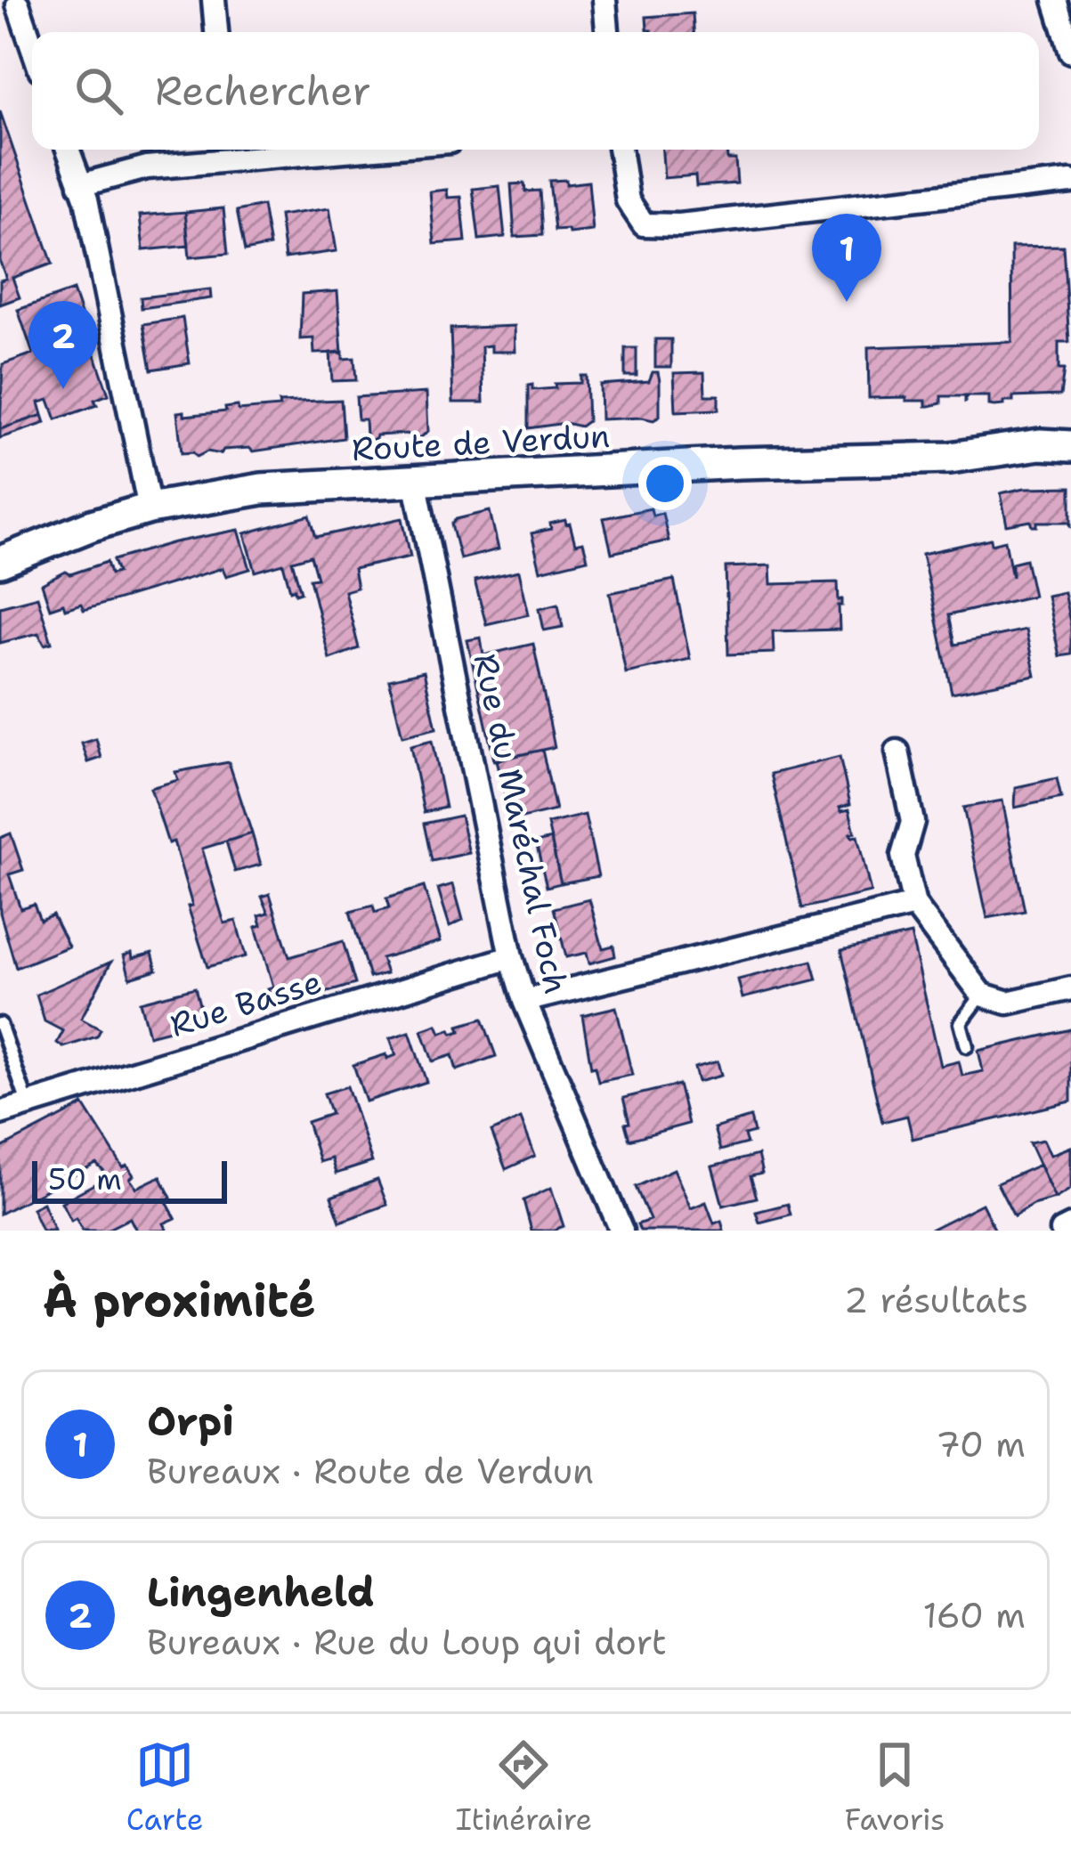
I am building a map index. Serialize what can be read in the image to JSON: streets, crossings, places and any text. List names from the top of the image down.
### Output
{
  "streets": {
    "main road": ["Route de Verdun"],
    "street": ["Rue du Maréchal Foch", "Rue Basse"]
  },
  "crossings": [
    ["Route de Verdun", "Rue du Maréchal Foch"],
    ["Rue du Maréchal Foch", "Rue Basse"]
  ],
  "scale_bar": "50 m",
  "page": {
    "search": "Rechercher",
    "pins": ["1", "2"],
    "scale": "50 m",
    "heading": ["À proximité", "2 résultats"],
    "list": [
      {
        "mark": "1",
        "name": "Orpi",
        "note": "Bureaux · Route de Verdun",
        "value": "70 m"
      },
      {
        "mark": "2",
        "name": "Lingenheld",
        "note": "Bureaux · Rue du Loup qui dort",
        "value": "160 m"
      }
    ],
    "nav": ["Carte", "Itinéraire", "Favoris"]
  }
}
